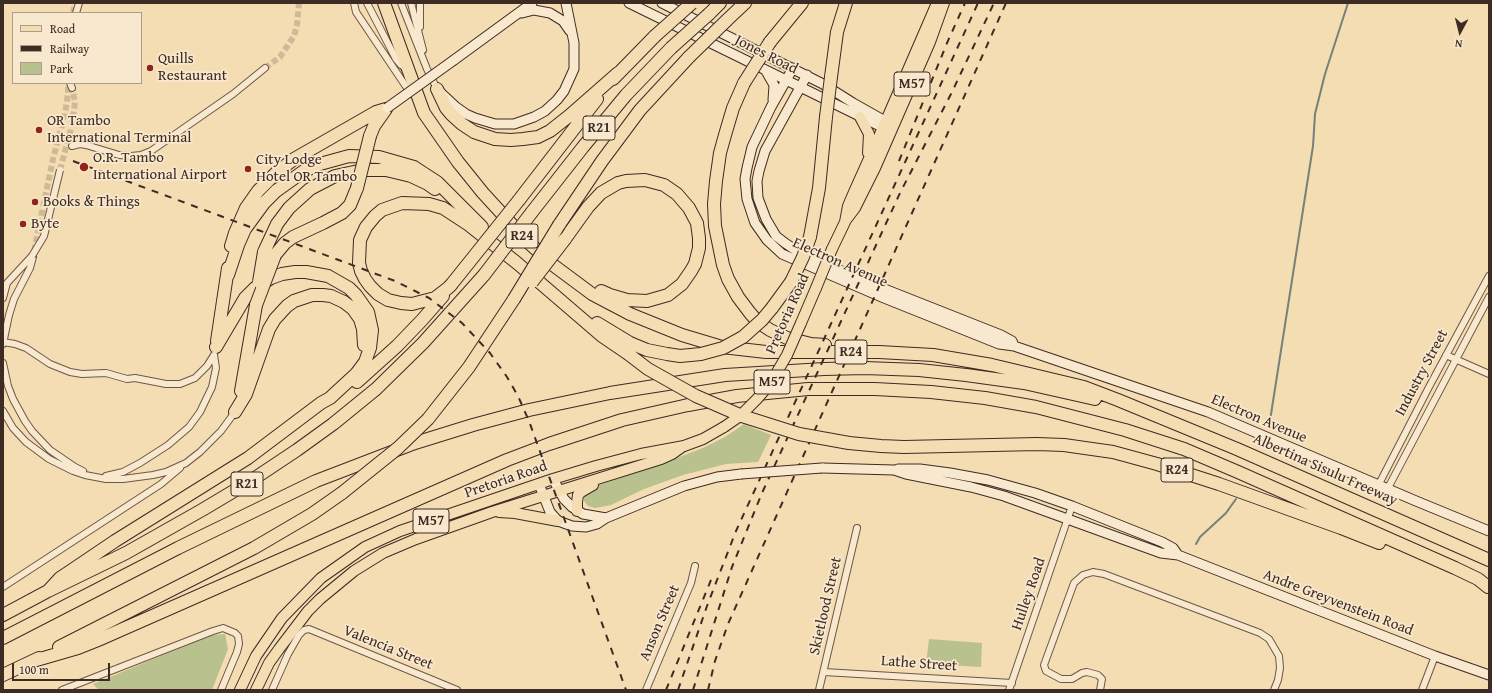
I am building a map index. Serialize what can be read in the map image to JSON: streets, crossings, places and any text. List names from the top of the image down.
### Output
{
  "streets": {
    "highway": ["R21", "R24", "Albertina Sisulu Freeway"],
    "main road": [
      "Jones Road",
      "M57",
      "Electron Avenue",
      "Pretoria Road",
      "Andre Greyvenstein Road"
    ],
    "street": [
      "Industry Street",
      "Hulley Road",
      "Skietlood Street",
      "Anson Street",
      "Valencia Street",
      "Lathe Street"
    ]
  },
  "crossings": [
    ["Jones Road", "Electron Avenue"],
    ["Jones Road", "Pretoria Road"],
    ["R24", "Albertina Sisulu Freeway"],
    ["Electron Avenue", "Industry Street"],
    ["Hulley Road", "Andre Greyvenstein Road"],
    ["Hulley Road", "Lathe Street"],
    ["Skietlood Street", "Lathe Street"]
  ],
  "places": [
    "Quills Restaurant",
    "OR Tambo International Terminal",
    "O.R. Tambo International Airport",
    "City Lodge Hotel OR Tambo",
    "Books & Things",
    "Byte"
  ],
  "legend": ["Road", "Railway", "Park"],
  "scale_bar": "100 m",
  "north": "bottom"
}
